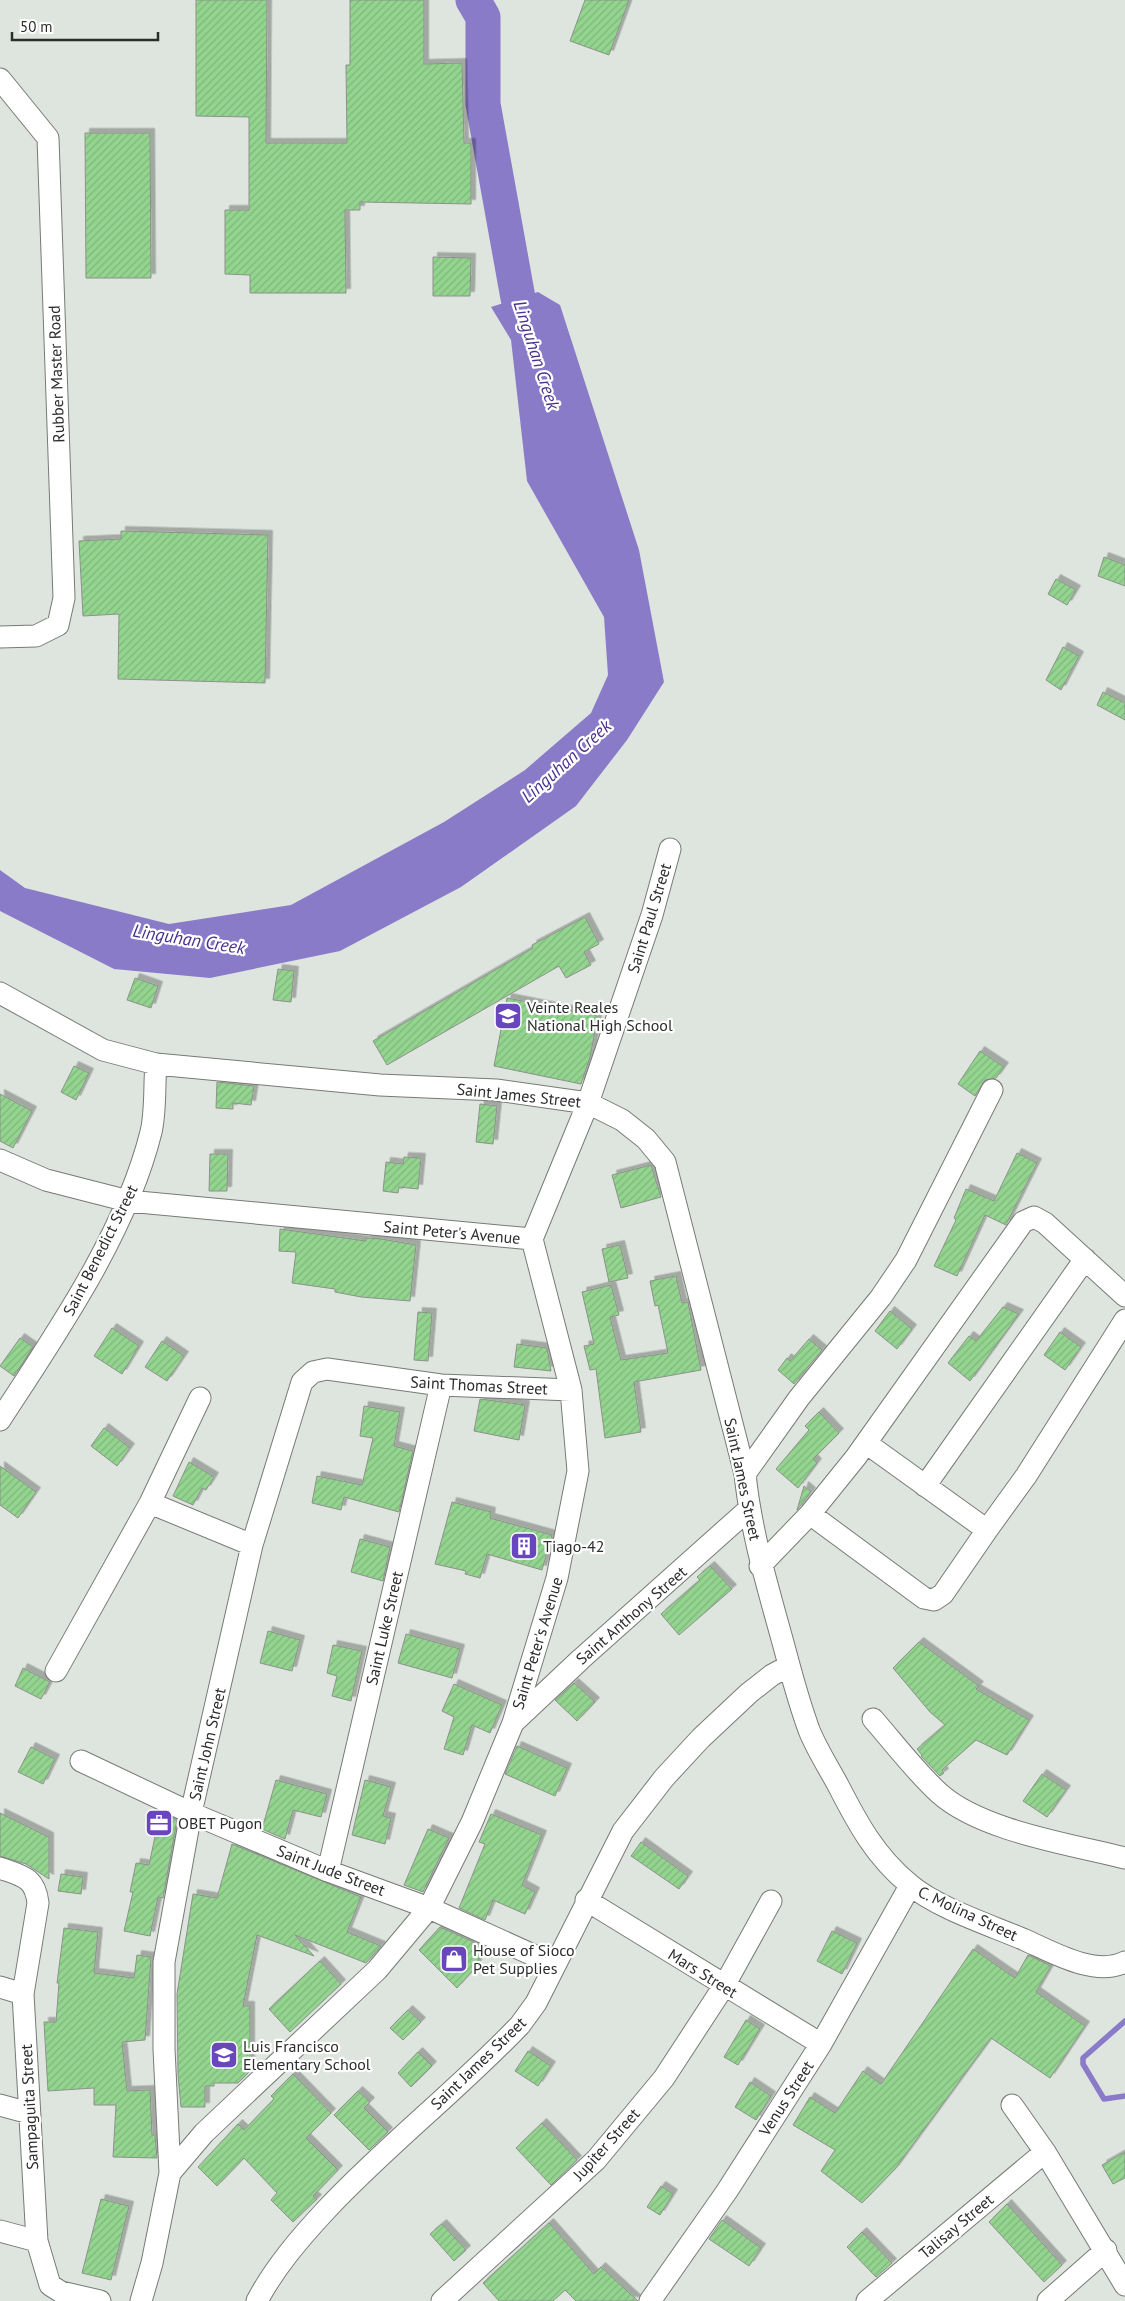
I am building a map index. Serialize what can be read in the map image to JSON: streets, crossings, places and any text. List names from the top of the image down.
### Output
{
  "streets": {
    "street": [
      "Rubber Master Road",
      "Saint Paul Street",
      "Saint James Street",
      "Saint Peter's Avenue",
      "Saint Benedict Street",
      "Saint Thomas Street",
      "Saint Anthony Street",
      "Saint Luke Street",
      "Saint John Street",
      "Saint Jude Street",
      "C. Molina Street",
      "Mars Street",
      "Venus Street",
      "Sampaguita Street",
      "Jupiter Street",
      "Talisay Street"
    ]
  },
  "crossings": [
    ["Saint Paul Street", "Saint James Street"],
    ["Saint Paul Street", "Saint Peter's Avenue"],
    ["Saint James Street", "Saint Benedict Street"],
    ["Saint James Street", "Saint Anthony Street"],
    ["Saint James Street", "Saint Jude Street"],
    ["Saint James Street", "C. Molina Street"],
    ["Saint James Street", "Mars Street"],
    ["Saint Peter's Avenue", "Saint Benedict Street"],
    ["Saint Peter's Avenue", "Saint Thomas Street"],
    ["Saint Peter's Avenue", "Saint Anthony Street"],
    ["Saint Peter's Avenue", "Saint John Street"],
    ["Saint Peter's Avenue", "Saint Jude Street"],
    ["Saint Thomas Street", "Saint Luke Street"],
    ["Saint Thomas Street", "Saint John Street"],
    ["Saint Luke Street", "Saint Jude Street"],
    ["Saint John Street", "Saint Jude Street"],
    ["C. Molina Street", "Venus Street"],
    ["Mars Street", "Venus Street"],
    ["Mars Street", "Jupiter Street"]
  ],
  "water": ["Linguhan Creek"],
  "places": {
    "school or university": ["Veinte Reales National High School", "Luis Francisco Elementary School"],
    "building": ["Tiago-42"],
    "office": ["OBET Pugon"],
    "shop": ["House of Sioco Pet Supplies"]
  },
  "scale_bar": "50 m"
}
